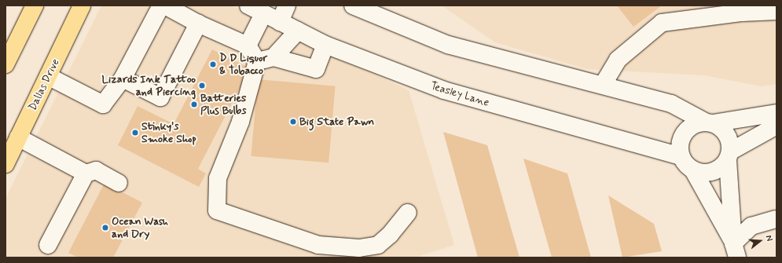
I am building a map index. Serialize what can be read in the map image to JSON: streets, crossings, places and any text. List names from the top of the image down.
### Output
{
  "streets": {
    "main road": ["Dallas Drive"],
    "street": ["Teasley Lane"]
  },
  "places": [
    "D D Liquor & Tobacco",
    "Lizards Ink Tattoo and Piercing",
    "Batteries Plus Bulbs",
    "Big State Pawn",
    "Stinky's Smoke Shop",
    "Ocean Wash and Dry"
  ],
  "north": "right"
}
